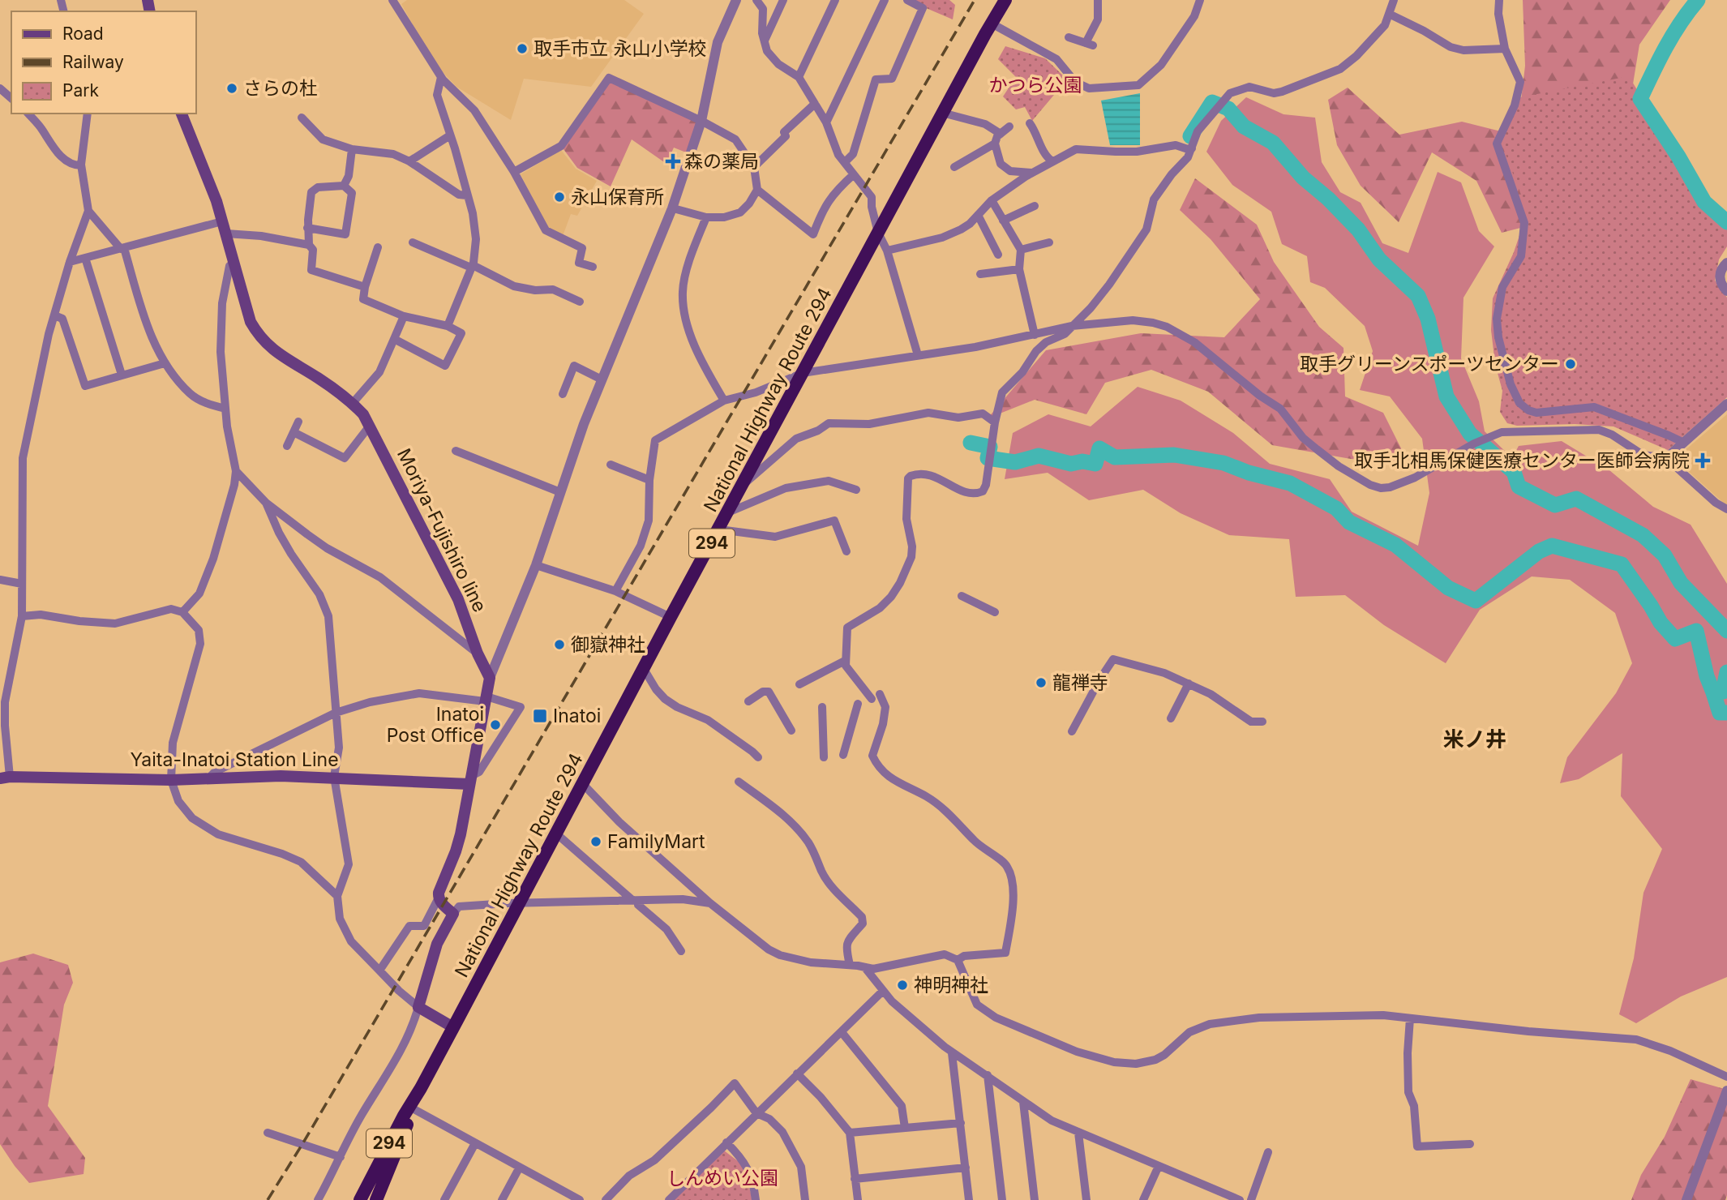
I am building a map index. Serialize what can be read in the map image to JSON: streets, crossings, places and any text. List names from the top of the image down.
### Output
{
  "streets": {
    "highway": ["National Highway Route 294", "294"],
    "main road": ["Moriya-Fujishiro line", "Yaita-Inatoi Station Line"]
  },
  "districts": ["米ノ井"],
  "parks": ["かつら公園", "しんめい公園"],
  "places": {
    "other": [
      "取手市立 永山小学校",
      "さらの杜",
      "永山保育所",
      "取手グリーンスポーツセンター",
      "御嶽神社",
      "龍禅寺",
      "Inatoi Post Office",
      "FamilyMart",
      "神明神社"
    ],
    "health": ["森の薬局", "取手北相馬保健医療センター医師会病院"],
    "transit": ["Inatoi"]
  },
  "legend": ["Road", "Railway", "Park"]
}
